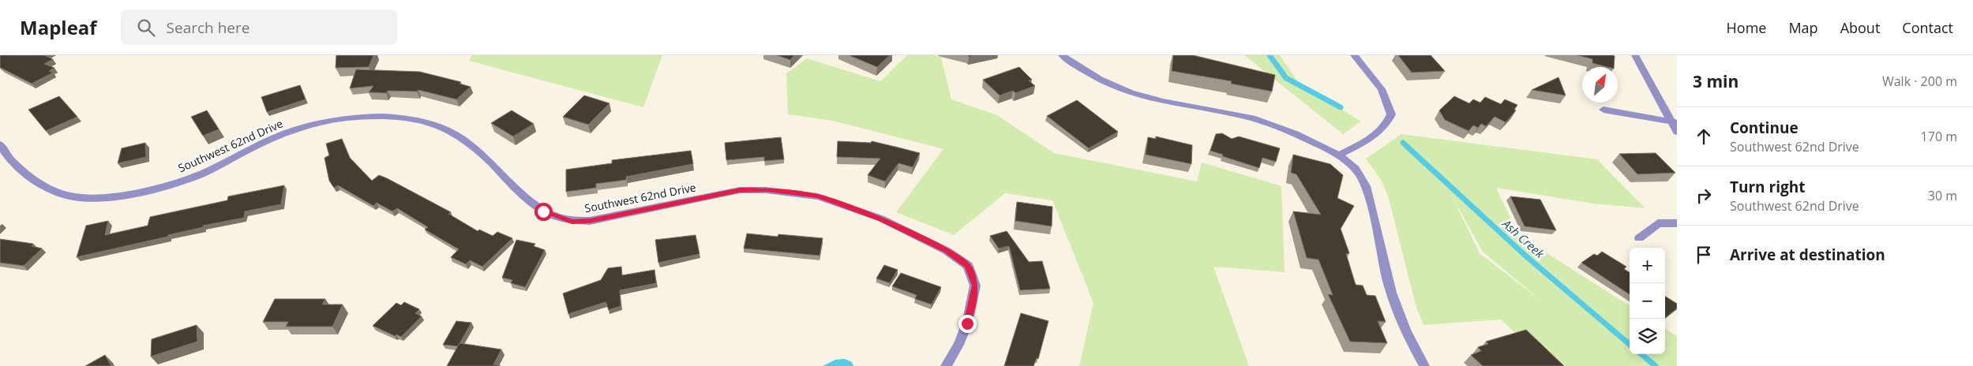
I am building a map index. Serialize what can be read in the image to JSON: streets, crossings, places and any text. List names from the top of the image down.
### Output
{
  "streets": {
    "street": ["Southwest 62nd Drive"]
  },
  "water": ["Ash Creek"],
  "north": "top right",
  "page": {
    "header": "Mapleaf",
    "search": "Search here",
    "nav": [
      "Home",
      "Map",
      "About",
      "Contact"
    ],
    "heading": ["3 min", "Walk · 200 m"],
    "list": [
      ["Continue", "Southwest 62nd Drive", "170 m"],
      ["Turn right", "Southwest 62nd Drive", "30 m"],
      "Arrive at destination"
    ],
    "map_buttons": ["+", "−"]
  }
}
